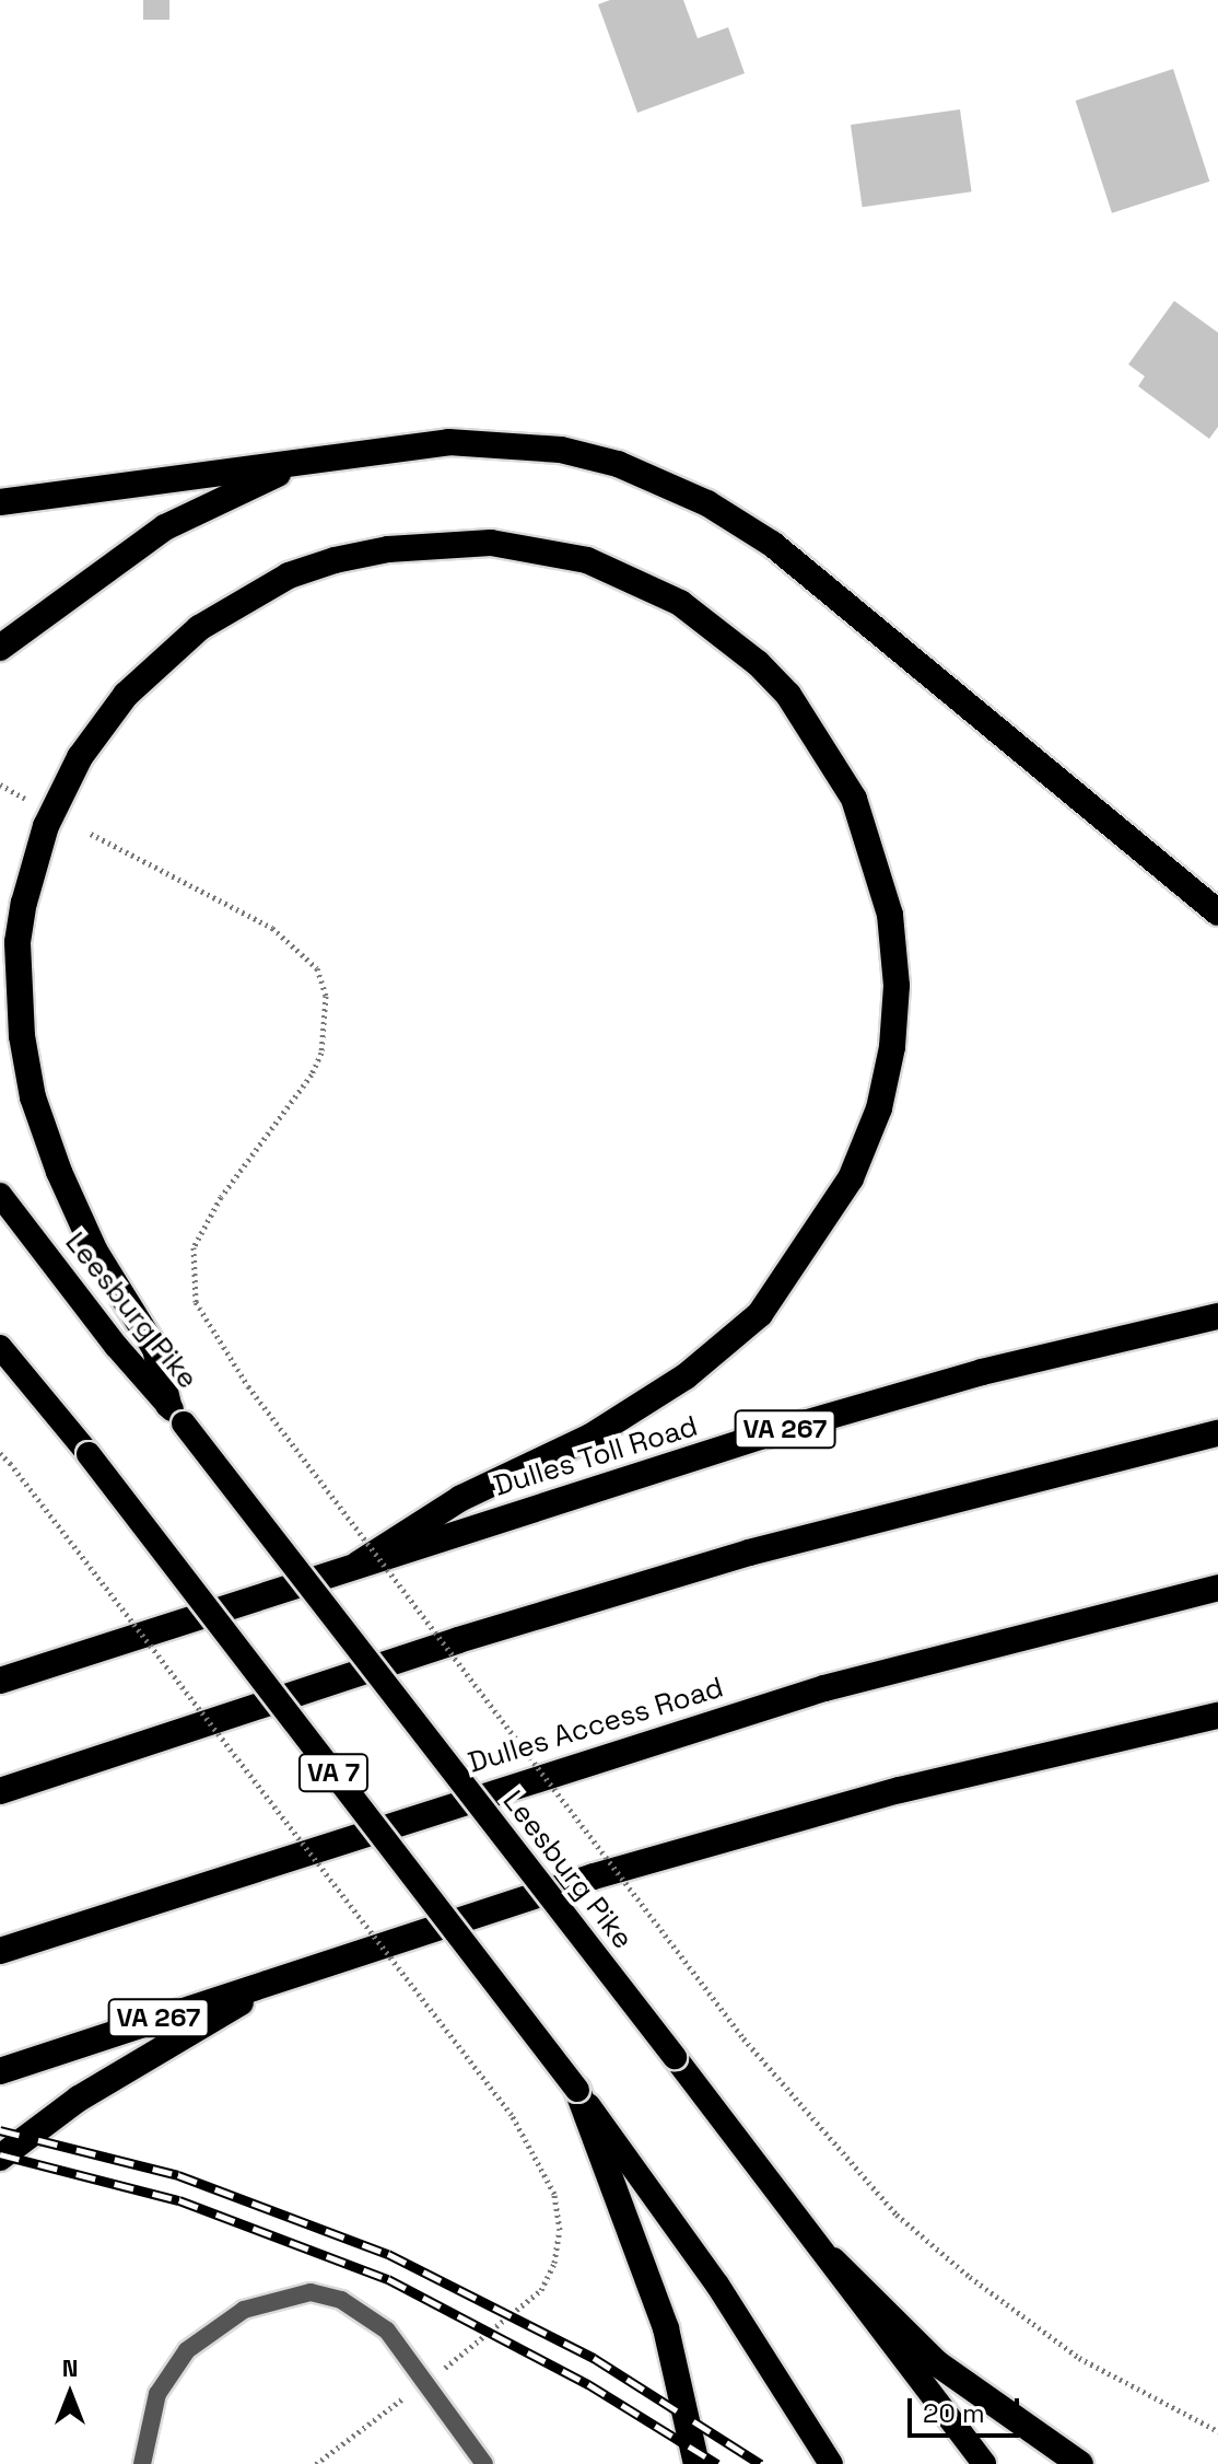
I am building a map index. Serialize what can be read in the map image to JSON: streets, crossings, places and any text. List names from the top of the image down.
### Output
{
  "streets": {
    "highway": [
      "Leesburg Pike",
      "VA 267",
      "Dulles Toll Road",
      "Dulles Access Road",
      "VA 7"
    ]
  },
  "scale_bar": "20 m",
  "north": "top"
}
